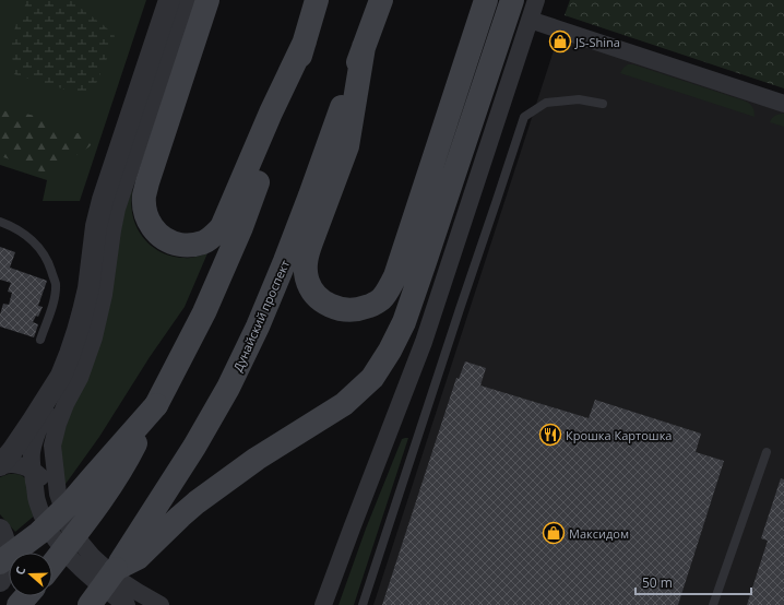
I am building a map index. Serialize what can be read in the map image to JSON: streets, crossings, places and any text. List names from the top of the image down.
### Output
{
  "streets": {
    "main road": ["Дунайский проспект"]
  },
  "places": {
    "shop": ["JS-Shina", "Максидом"],
    "restaurant": ["Крошка Картошка"]
  },
  "scale_bar": "50 m",
  "north": "left"
}
